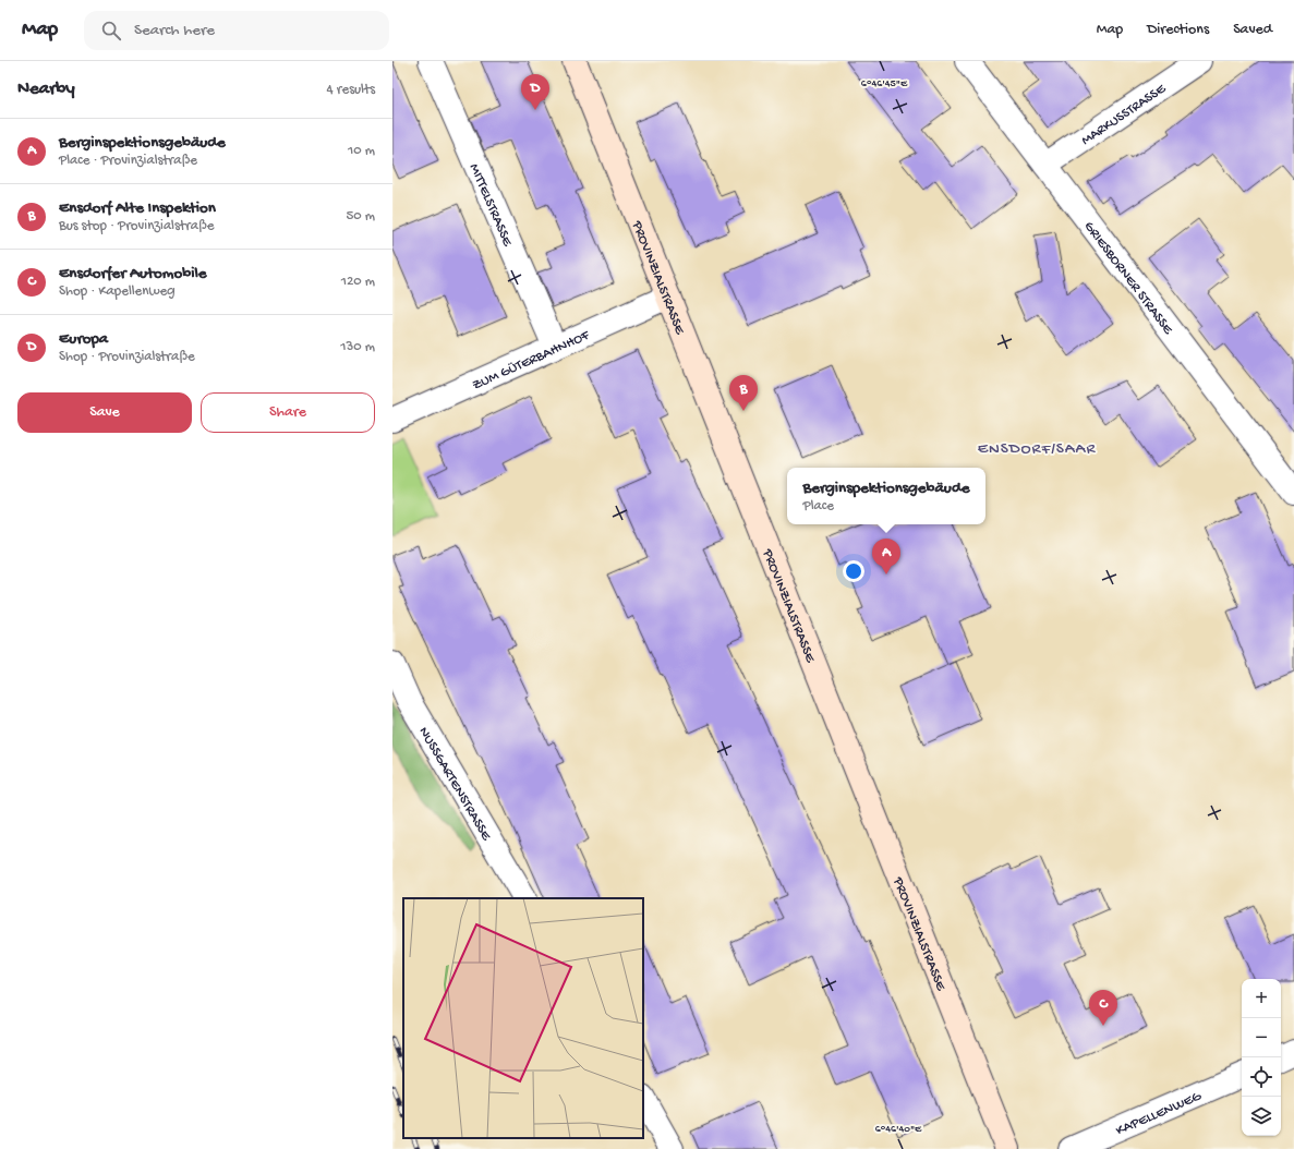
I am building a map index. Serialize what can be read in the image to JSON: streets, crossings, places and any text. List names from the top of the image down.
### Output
{
  "streets": {
    "main road": ["PROVINZIALSTRASSE"],
    "street": [
      "MARKUSSTRASSE",
      "MITTELSTRASSE",
      "GRIESBORNER STRASSE",
      "ZUM GÜTERBAHNHOF",
      "NUSSGARTENSTRASSE",
      "KAPELLENWEG"
    ]
  },
  "crossings": [
    ["MARKUSSTRASSE", "GRIESBORNER STRASSE"],
    ["MITTELSTRASSE", "ZUM GÜTERBAHNHOF"],
    ["PROVINZIALSTRASSE", "ZUM GÜTERBAHNHOF"]
  ],
  "districts": ["ENSDORF/SAAR"],
  "page": {
    "header": "Map",
    "search": "Search here",
    "nav": ["Map", "Directions", "Saved"],
    "heading": ["Nearby", "4 results"],
    "pins": [
      "D",
      "B",
      "A",
      "C"
    ],
    "list": [
      {
        "mark": "A",
        "name": "Berginspektionsgebäude",
        "note": "Place · Provinzialstraße",
        "value": "10 m"
      },
      {
        "mark": "B",
        "name": "Ensdorf Alte Inspektion",
        "note": "Bus stop · Provinzialstraße",
        "value": "50 m"
      },
      {
        "mark": "C",
        "name": "Ensdorfer Automobile",
        "note": "Shop · Kapellenweg",
        "value": "120 m"
      },
      {
        "mark": "D",
        "name": "Europa",
        "note": "Shop · Provinzialstraße",
        "value": "130 m"
      }
    ],
    "buttons": ["Save", "Share"],
    "popup": ["Berginspektionsgebäude", "Place"],
    "map_buttons": ["+", "−"]
  },
  "coordinates": ["6°46'45\"E", "6°46'40\"E"]
}
